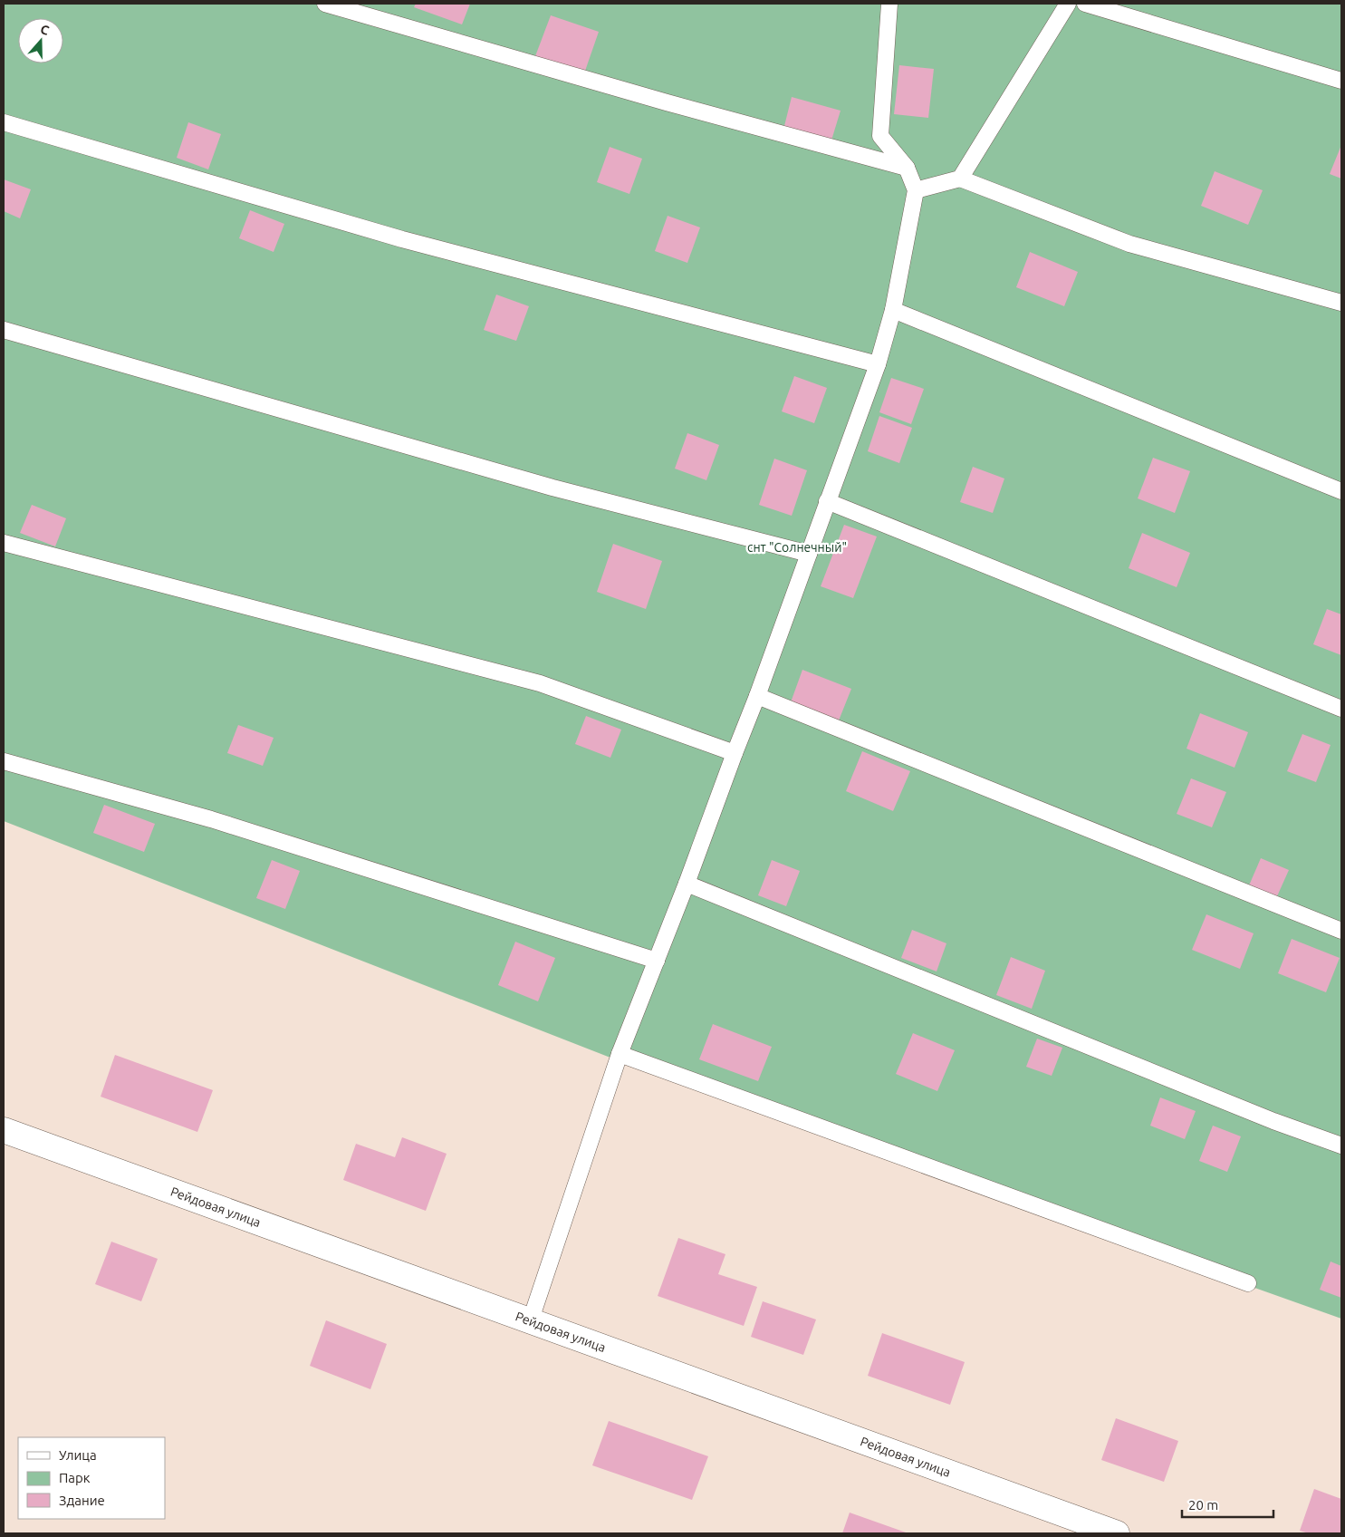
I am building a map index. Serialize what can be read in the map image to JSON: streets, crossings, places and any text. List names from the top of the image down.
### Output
{
  "streets": {
    "street": ["Рейдовая улица"]
  },
  "parks": ["снт \"Солнечный\""],
  "legend": ["Улица", "Парк", "Здание"],
  "scale_bar": "20 m",
  "north": "top"
}
